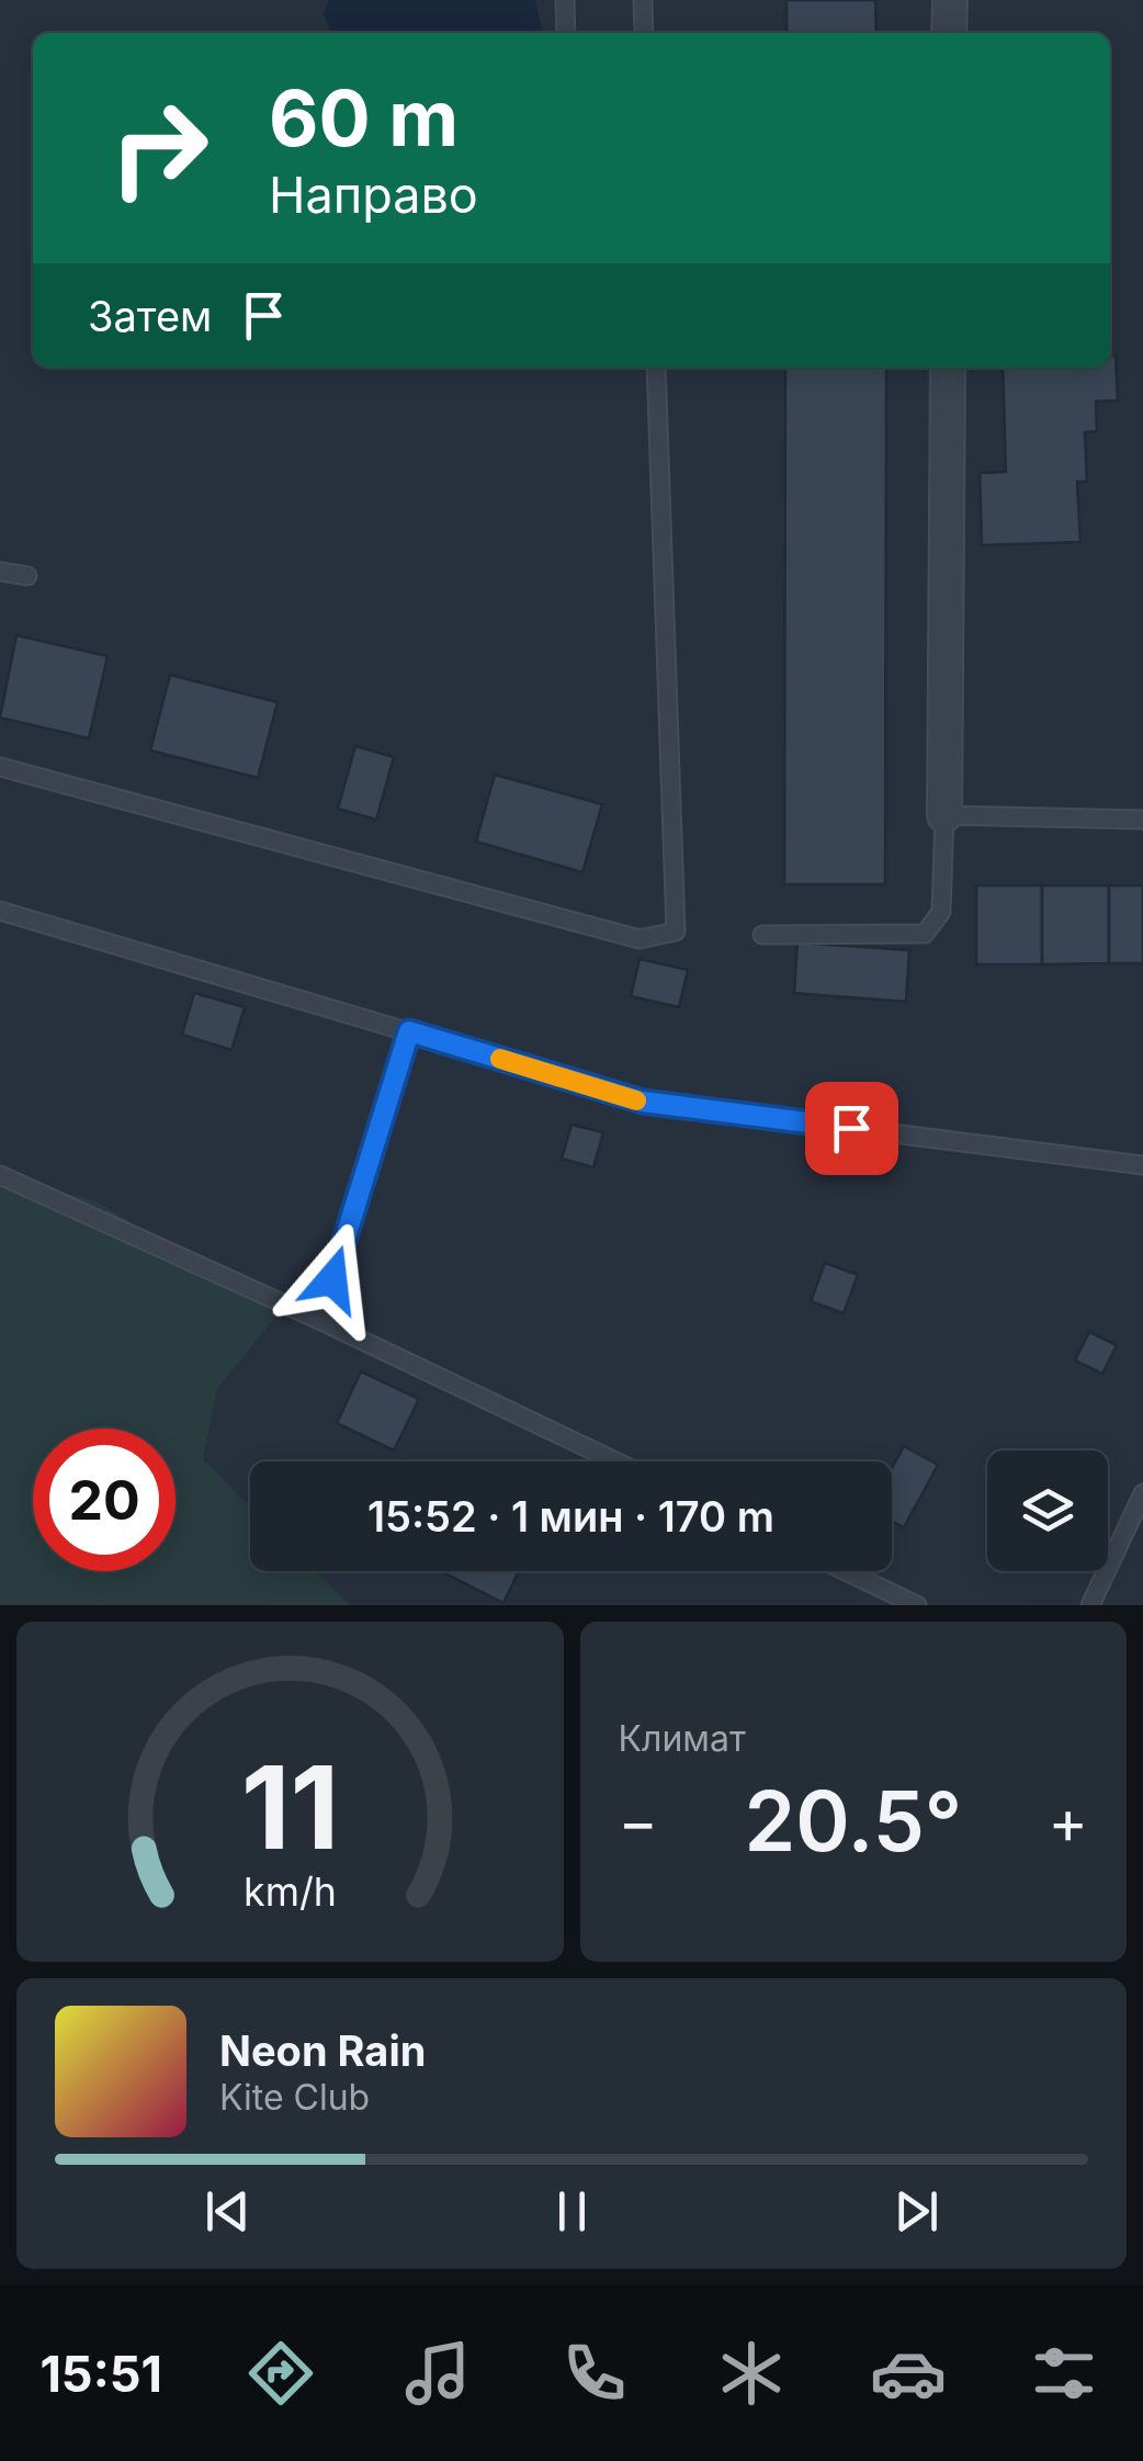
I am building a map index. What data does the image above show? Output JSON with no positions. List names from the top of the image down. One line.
{"page":{"turn":["60 m","Направо"],"then":"Затем","limit":"20","trip":"15:52 · 1 мин · 170 m","tile":"Климат","heat":["−","20.5°","+"],"song":["Neon Rain","Kite Club"],"tabs":"15:51","gauge":["11","km/h"]}}
